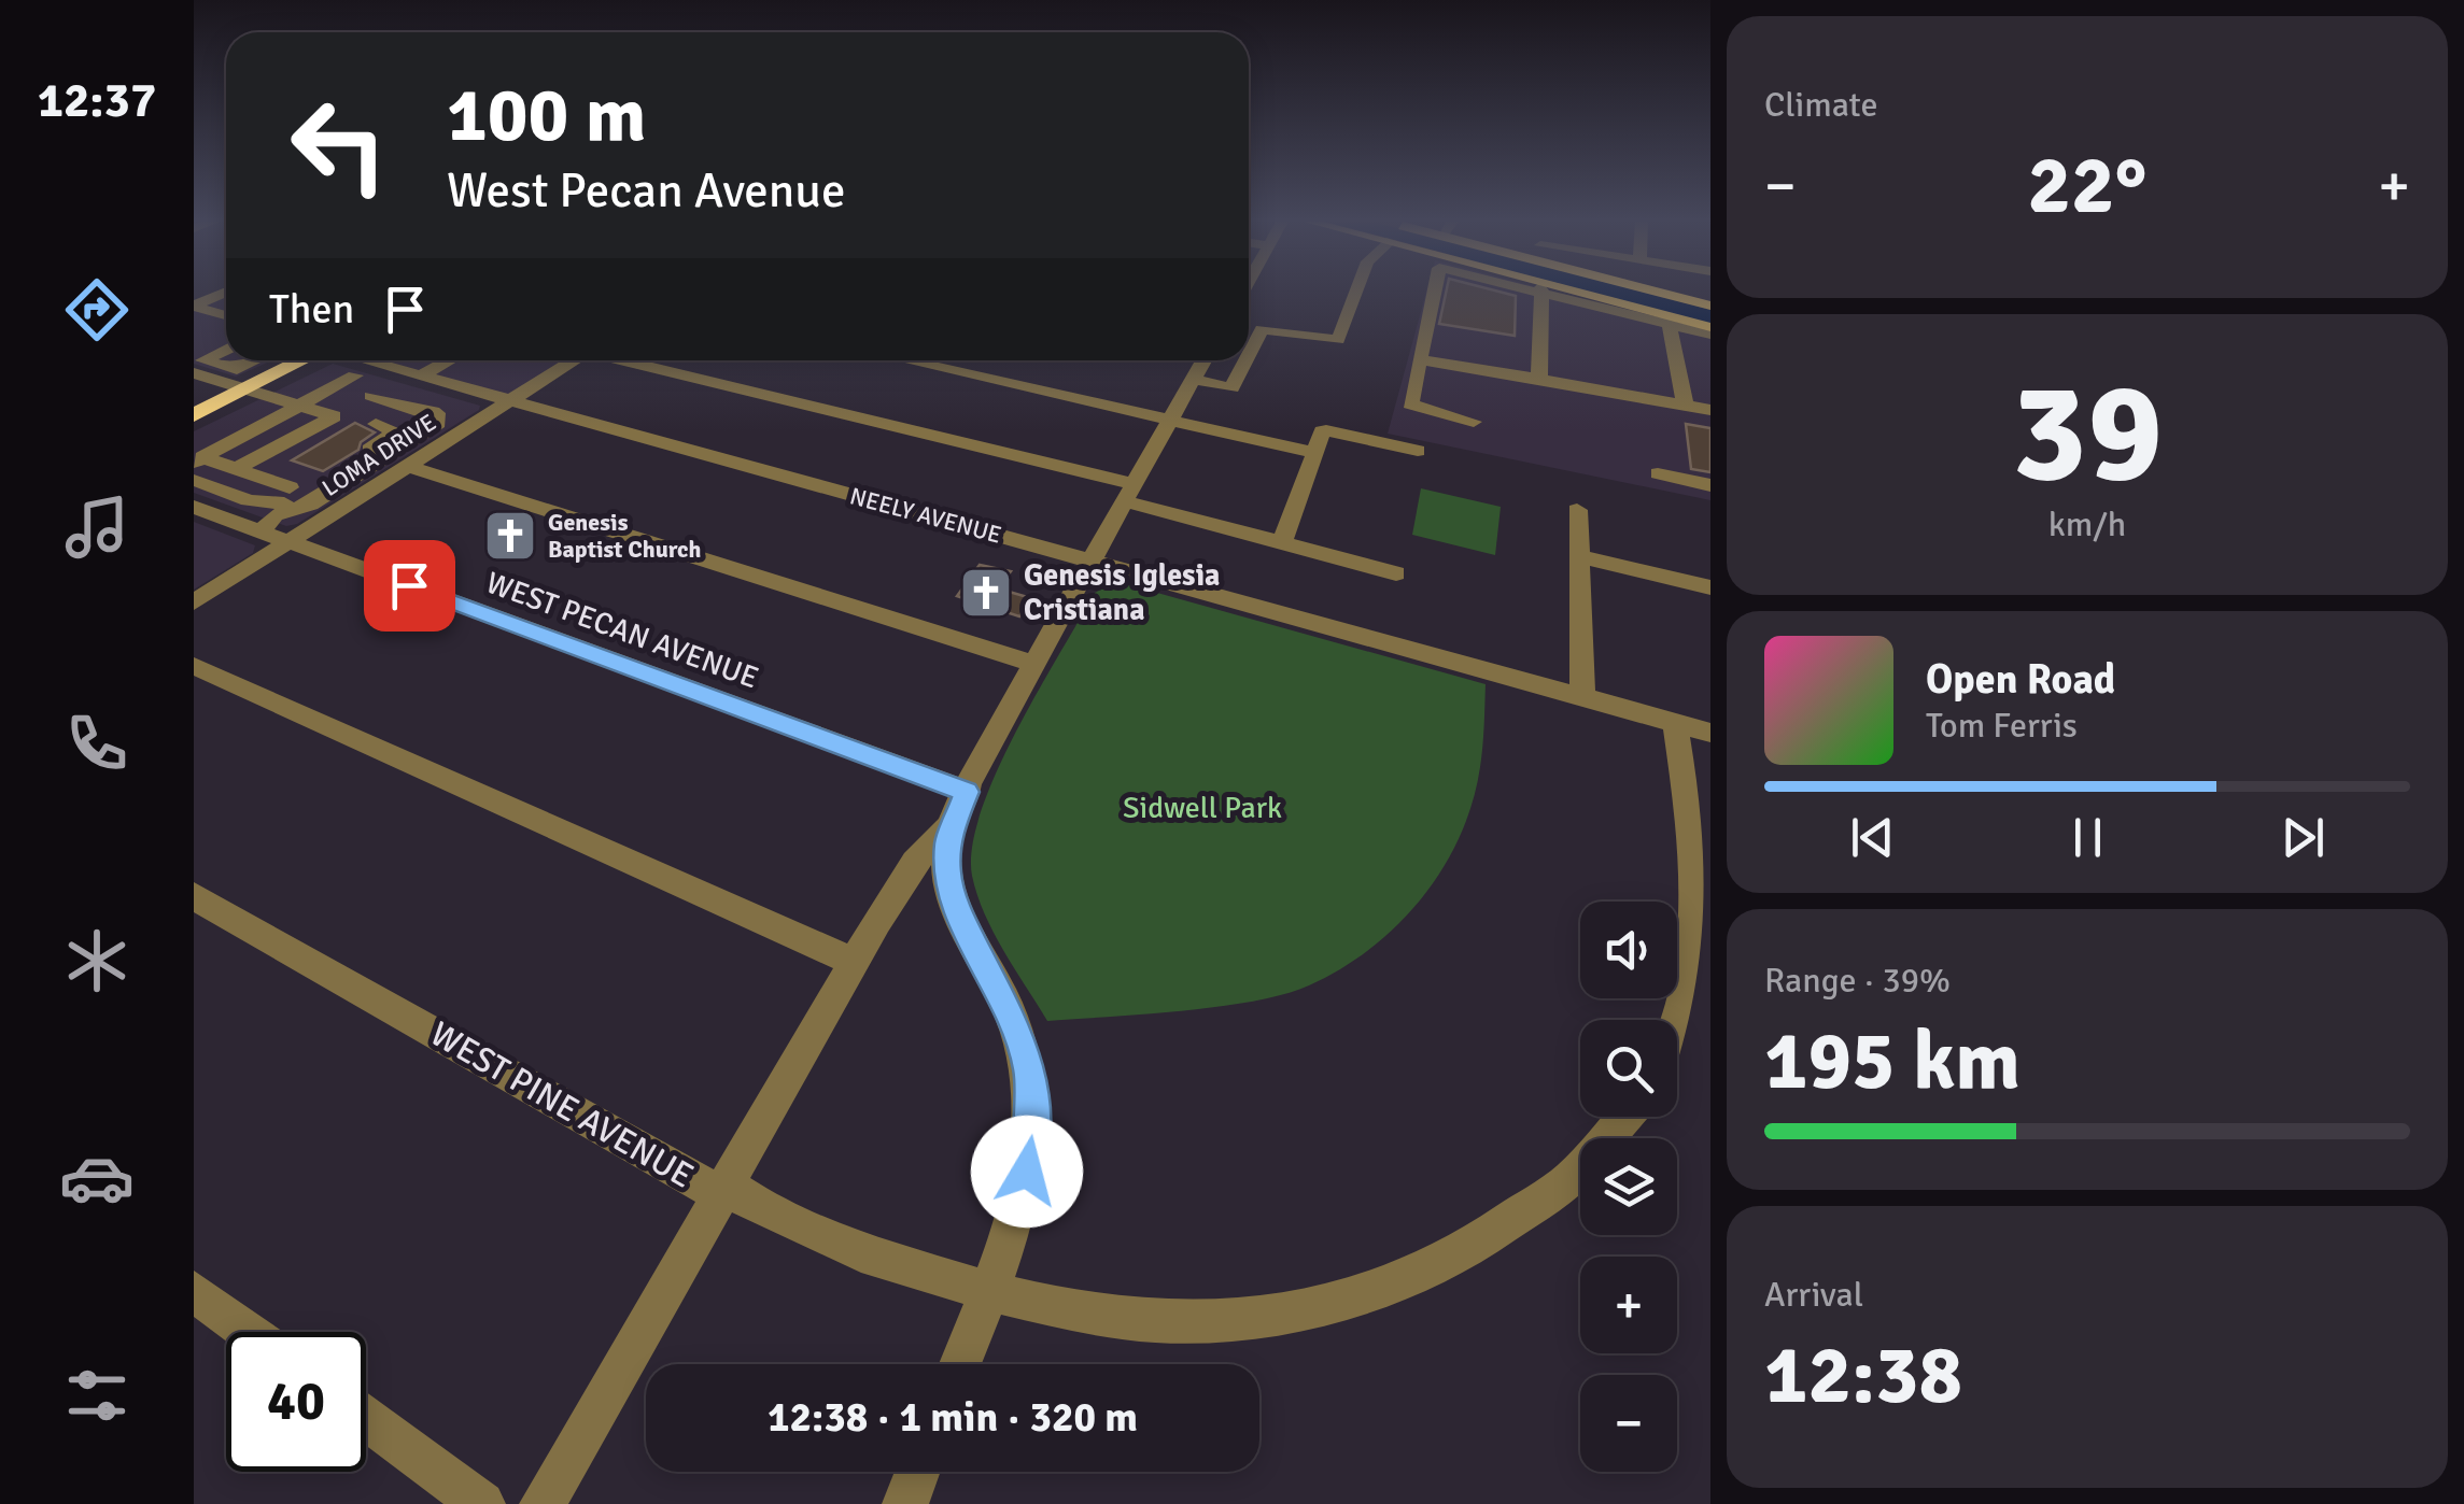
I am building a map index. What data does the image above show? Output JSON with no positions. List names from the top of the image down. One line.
{"streets":{"street":["LOMA DRIVE","NEELY AVENUE","WEST PECAN AVENUE","WEST PINE AVENUE"]},"crossings":[["LOMA DRIVE","NEELY AVENUE"],["LOMA DRIVE","WEST PECAN AVENUE"]],"parks":["Sidwell Park"],"places":{"church":["Genesis Baptist Church","Genesis Iglesia Cristiana"]},"page":{"tabs":"12:37","tile":["Climate",["39","km/h"],["Range · 39%","195 km"],["Arrival","12:38"]],"turn":["100 m","West Pecan Avenue"],"heat":["−","22°","+"],"then":"Then","song":["Open Road","Tom Ferris"],"map_buttons":["+","−"],"limit":"40","trip":"12:38 · 1 min · 320 m"}}
